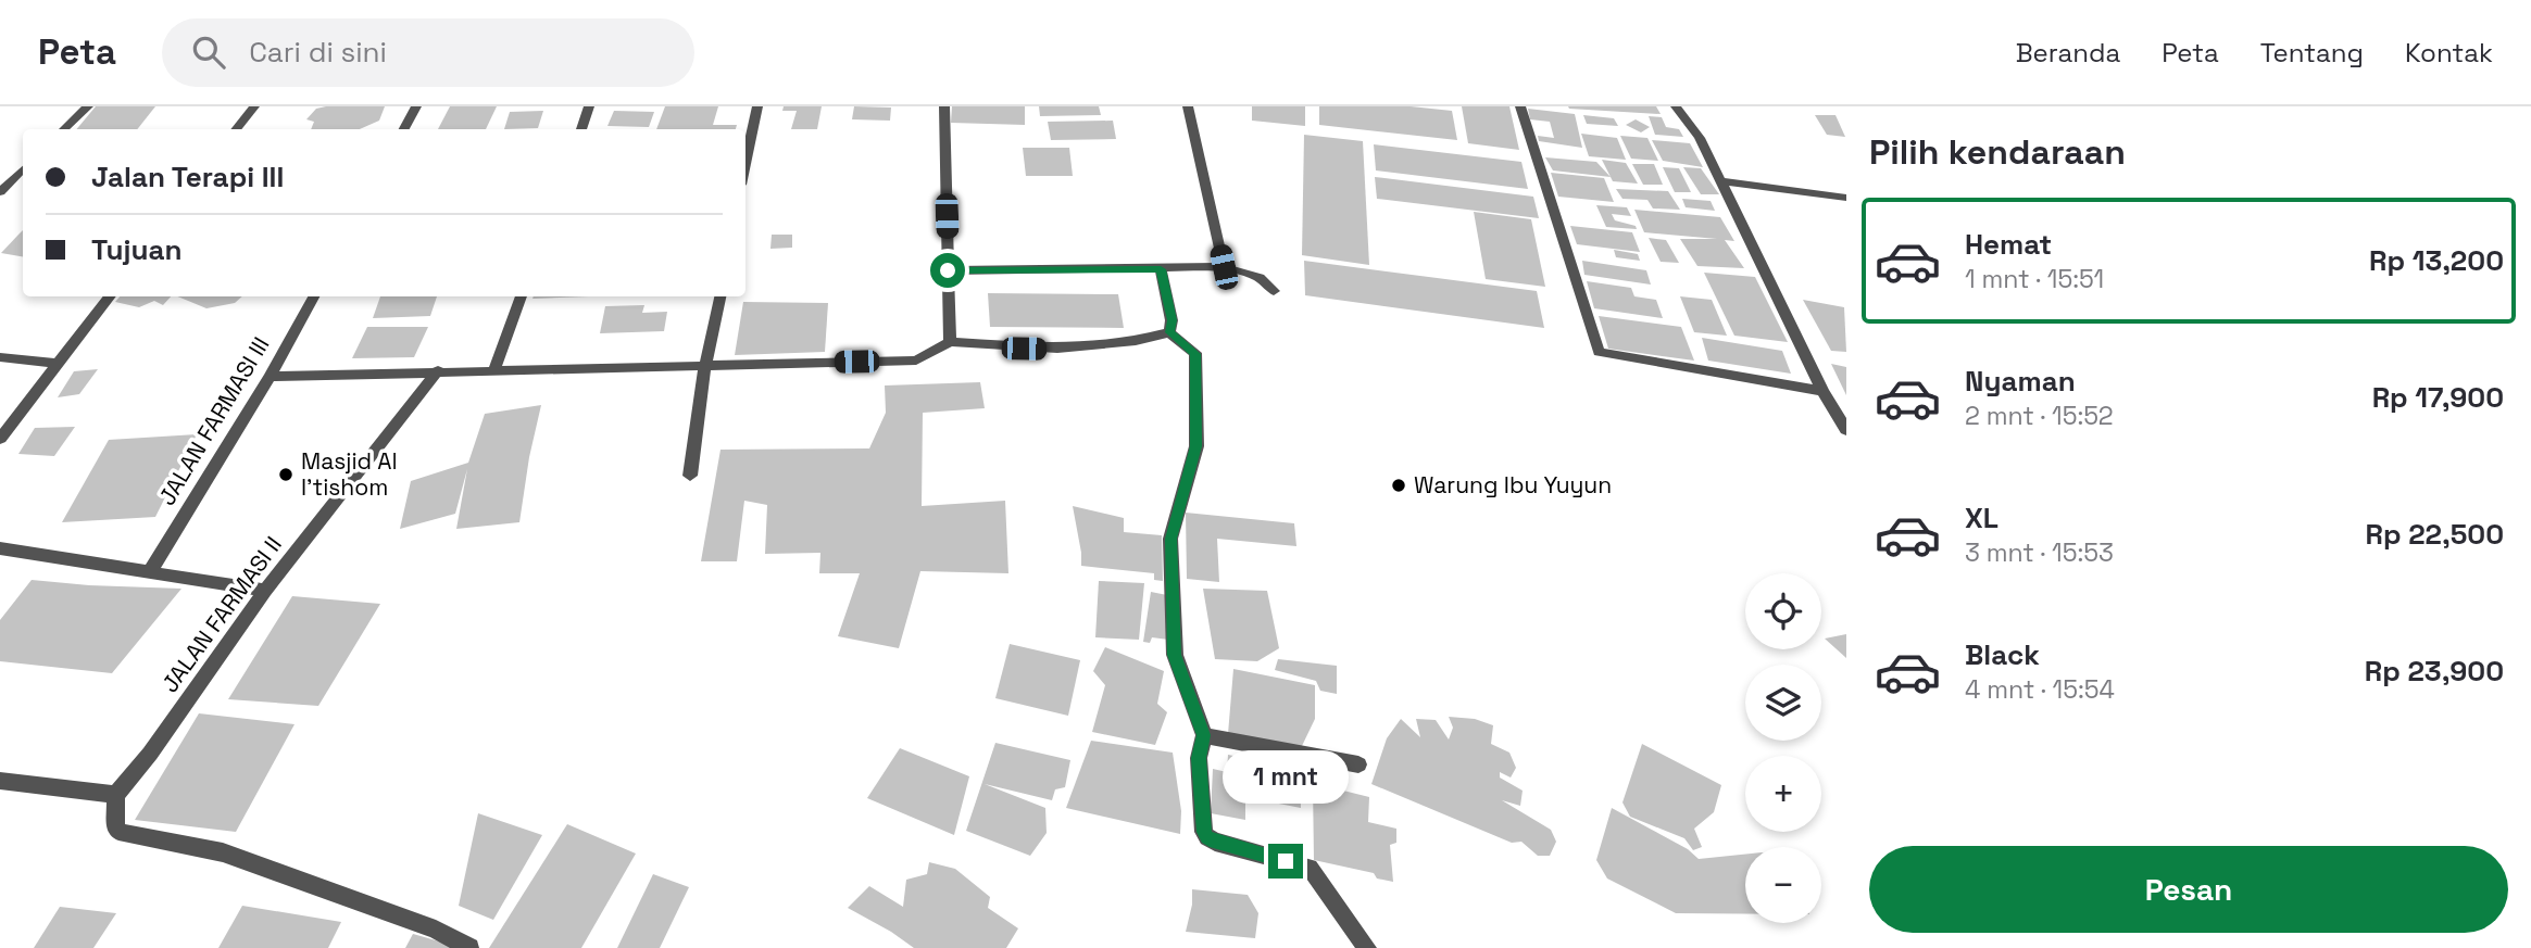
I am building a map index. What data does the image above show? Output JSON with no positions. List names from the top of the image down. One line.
{"streets":{"street":["JALAN FARMASI III","JALAN FARMASI II"]},"places":["Masjid Al I'tishom","Warung Ibu Yuyun"],"page":{"header":"Peta","search":"Cari di sini","nav":["Beranda","Peta","Tentang","Kontak"],"heading":"Pilih kendaraan","banner":["Jalan Terapi III","Tujuan"],"list":[{"name":"Hemat","note":"1 mnt · 15:51","value":"Rp 13,200"},{"name":"Nyaman","note":"2 mnt · 15:52","value":"Rp 17,900"},{"name":"XL","note":"3 mnt · 15:53","value":"Rp 22,500"},{"name":"Black","note":"4 mnt · 15:54","value":"Rp 23,900"}],"map_buttons":["+","−"],"bubble":"1 mnt","buttons":"Pesan"}}
